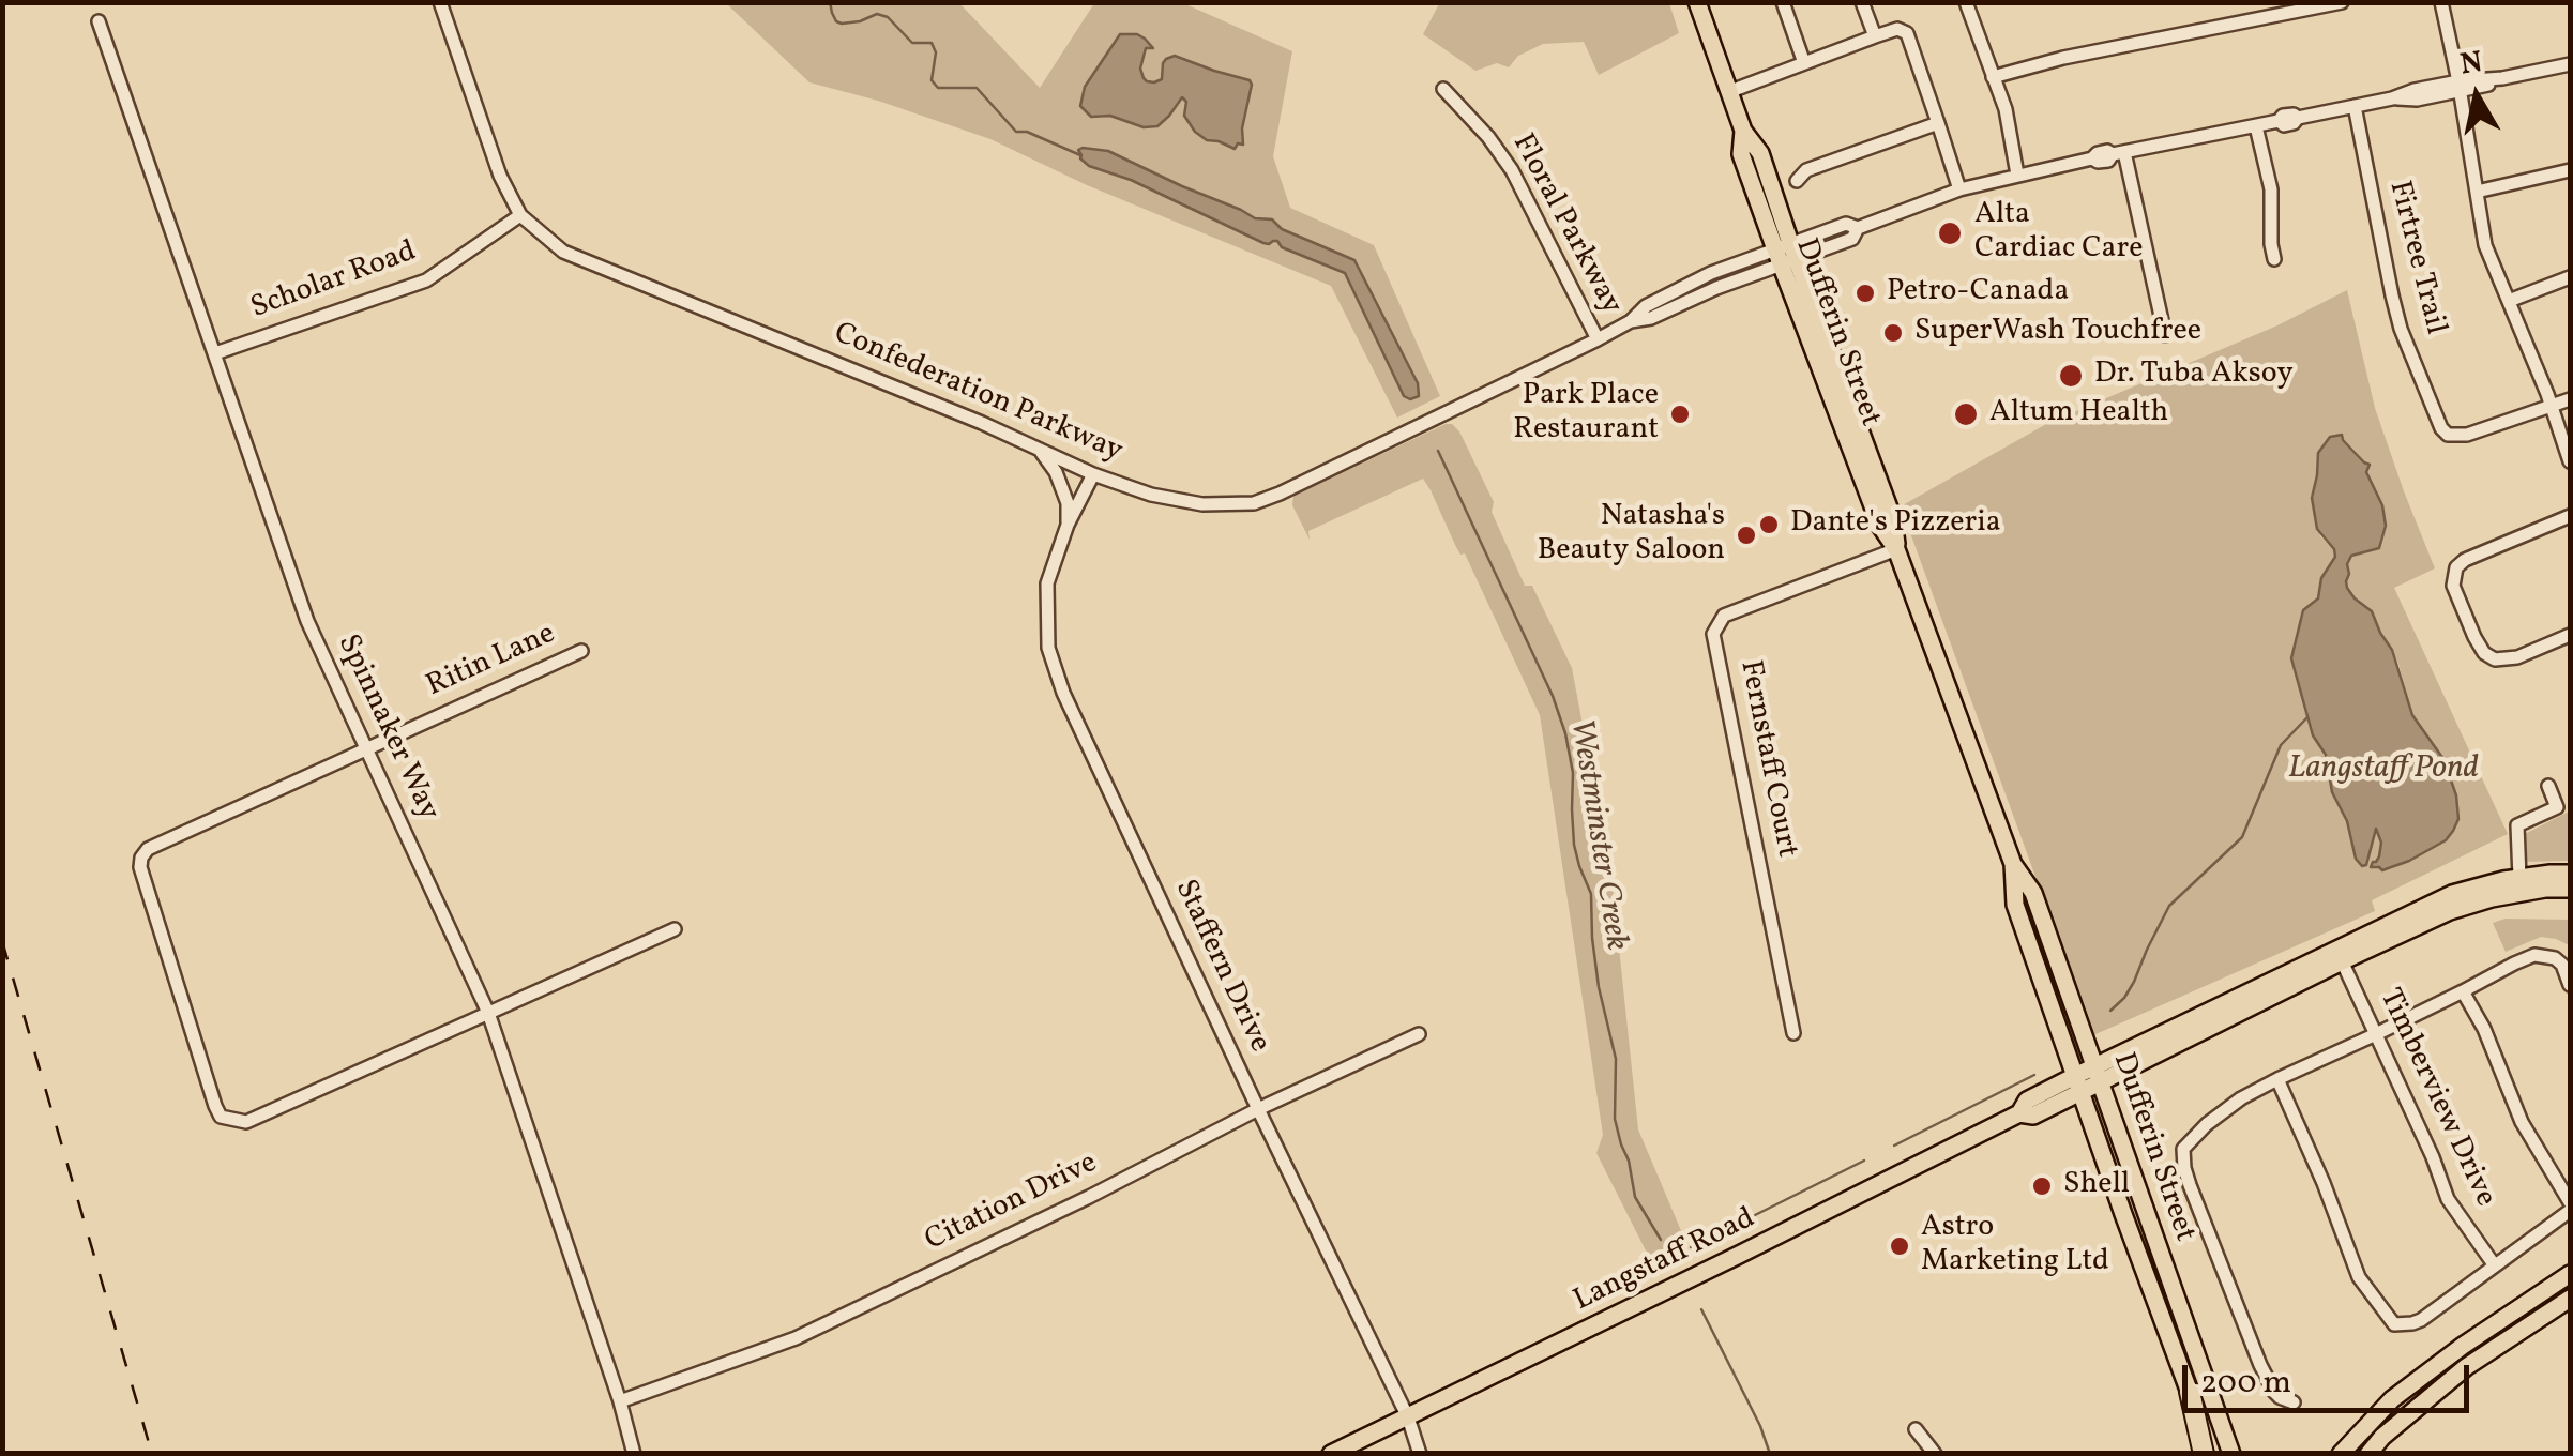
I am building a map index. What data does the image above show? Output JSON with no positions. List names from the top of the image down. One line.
{"streets":{"main road":["Dufferin Street","Langstaff Road"],"street":["Floral Parkway","Firtree Trail","Scholar Road","Confederation Parkway","Ritin Lane","Spinnaker Way","Fernstaff Court","Staffern Drive","Timberview Drive","Citation Drive"]},"crossings":[["Floral Parkway","Confederation Parkway"],["Firtree Trail","Confederation Parkway"],["Scholar Road","Confederation Parkway"],["Scholar Road","Spinnaker Way"],["Dufferin Street","Confederation Parkway"],["Dufferin Street","Fernstaff Court"],["Dufferin Street","Langstaff Road"],["Confederation Parkway","Staffern Drive"],["Ritin Lane","Spinnaker Way"],["Spinnaker Way","Citation Drive"],["Staffern Drive","Citation Drive"],["Staffern Drive","Langstaff Road"],["Timberview Drive","Langstaff Road"]],"water":["Langstaff Pond","Westminster Creek"],"places":["Alta Cardiac Care","Petro-Canada","SuperWash Touchfree","Dr. Tuba Aksoy","Park Place Restaurant","Altum Health","Dante's Pizzeria","Natasha's Beauty Saloon","Shell","Astro Marketing Ltd"],"scale_bar":"200 m","north":"top"}
